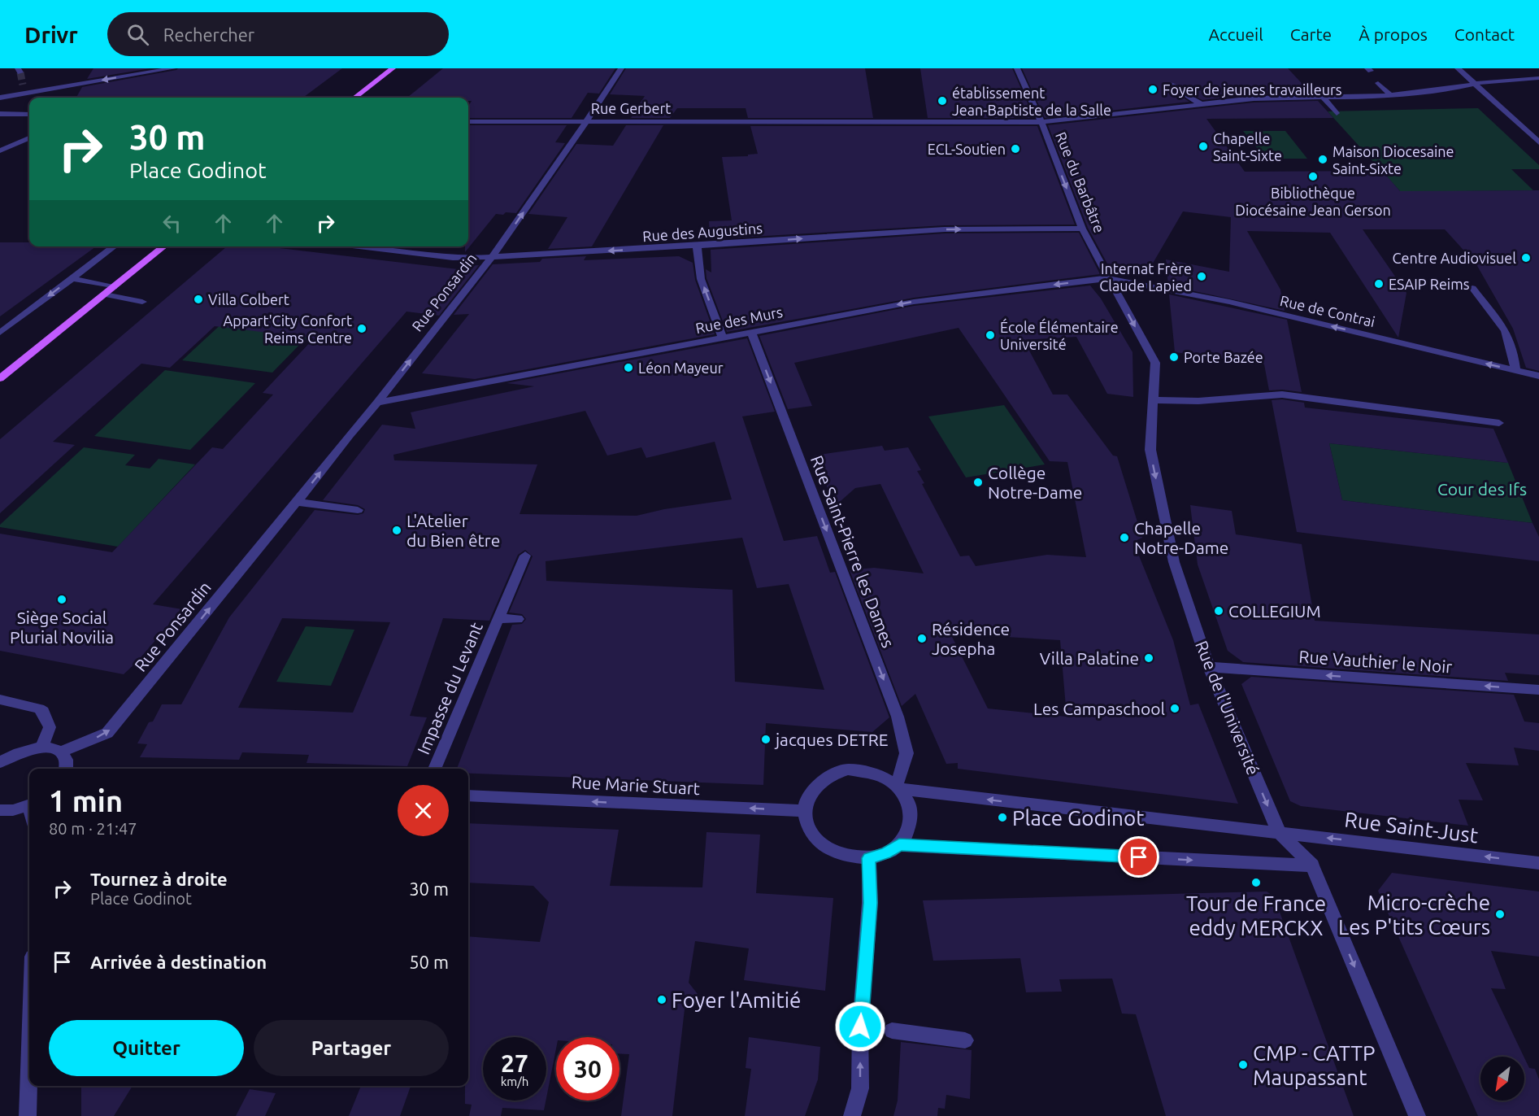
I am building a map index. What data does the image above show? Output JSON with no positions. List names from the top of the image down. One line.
{"streets":{"street":["Rue Gerbert","Rue du Barbâtre","Rue des Augustins","Rue Ponsardin","Rue de Contrai","Rue des Murs","Rue Saint-Pierre les Dames","Rue Vauthier le Noir","Impasse du Levant","Rue de l'Université","Rue Marie Stuart","Rue Saint-Just"]},"crossings":[["Rue Gerbert","Rue du Barbâtre"],["Rue Gerbert","Rue Ponsardin"],["Rue du Barbâtre","Rue des Augustins"],["Rue du Barbâtre","Rue de Contrai"],["Rue du Barbâtre","Rue des Murs"],["Rue du Barbâtre","Rue de l'Université"],["Rue des Augustins","Rue Ponsardin"],["Rue Ponsardin","Rue des Murs"],["Rue de Contrai","Rue des Murs"],["Rue de Contrai","Rue de l'Université"],["Rue des Murs","Rue Saint-Pierre les Dames"],["Rue des Murs","Rue de l'Université"],["Rue Saint-Pierre les Dames","Rue Marie Stuart"],["Rue Vauthier le Noir","Rue de l'Université"],["Rue de l'Université","Rue Saint-Just"]],"one_way":["Rue du Barbâtre","Rue Ponsardin","Rue des Murs","Rue Saint-Pierre les Dames","Rue Vauthier le Noir","Rue de l'Université","Rue Marie Stuart","Rue Saint-Just"],"parks":["Cour des Ifs"],"places":["Foyer de jeunes travailleurs","établissement Jean-Baptiste de la Salle","Chapelle Saint-Sixte","ECL-Soutien","Maison Diocesaine Saint-Sixte","Bibliothèque Diocésaine Jean Gerson","Centre Audiovisuel","Internat Frère Claude Lapied","ESAIP Reims","Villa Colbert","Appart'City Confort Reims Centre","École Élémentaire Université","Porte Bazée","Léon Mayeur","Collège Notre-Dame","L'Atelier du Bien être","Chapelle Notre-Dame","Siège Social Plurial Novilia","COLLEGIUM","Résidence Josepha","Villa Palatine","Les Campaschool","jacques DETRE","Place Godinot","Tour de France eddy MERCKX","Micro-crèche Les P'tits Cœurs","Foyer l'Amitié","CMP - CATTP Maupassant"],"north":"bottom left","page":{"header":"Drivr","search":"Rechercher","nav":["Accueil","Carte","À propos","Contact"],"turn":["30 m","Place Godinot"],"heading":["1 min","80 m · 21:47"],"list":[{"name":"Tournez à droite","note":"Place Godinot","value":"30 m"},{"name":"Arrivée à destination","value":"50 m"}],"buttons":["Quitter","Partager"],"speed":"27 km/h","limit":"30"}}
